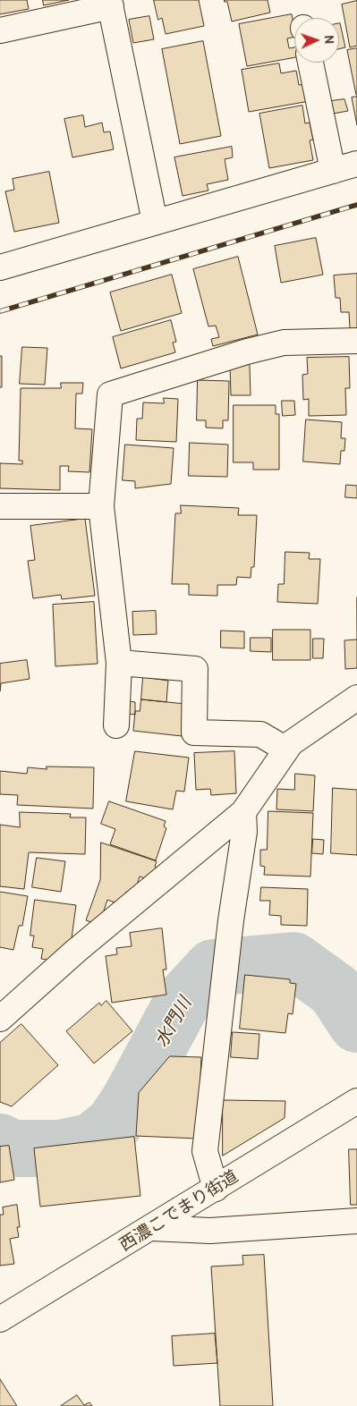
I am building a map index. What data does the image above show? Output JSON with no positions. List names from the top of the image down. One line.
{"streets":{"street":["西濃こでまり街道"]},"water":["水門川"],"north":"right"}
